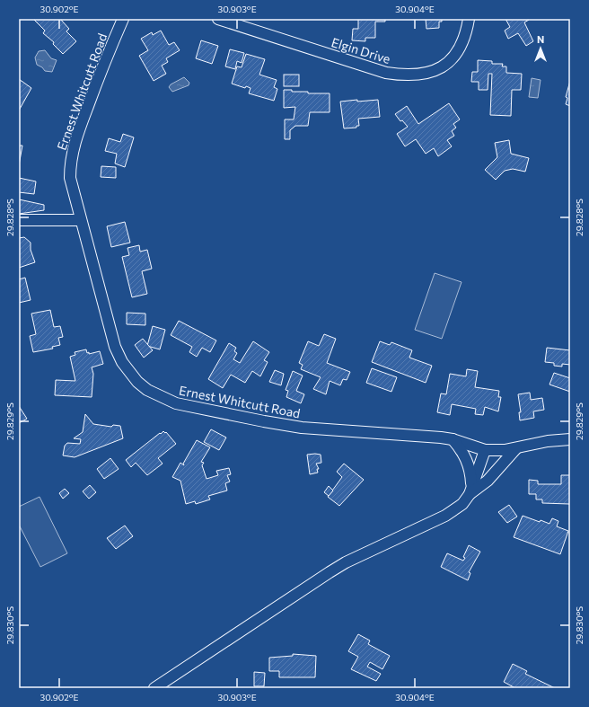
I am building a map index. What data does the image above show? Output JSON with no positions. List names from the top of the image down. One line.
{"streets":{"street":["Elgin Drive","Ernest Whitcutt Road"]},"north":"top","coordinates":["30.902°E","30.903°E","30.904°E","29.828°S","29.829°S","29.830°S"]}
